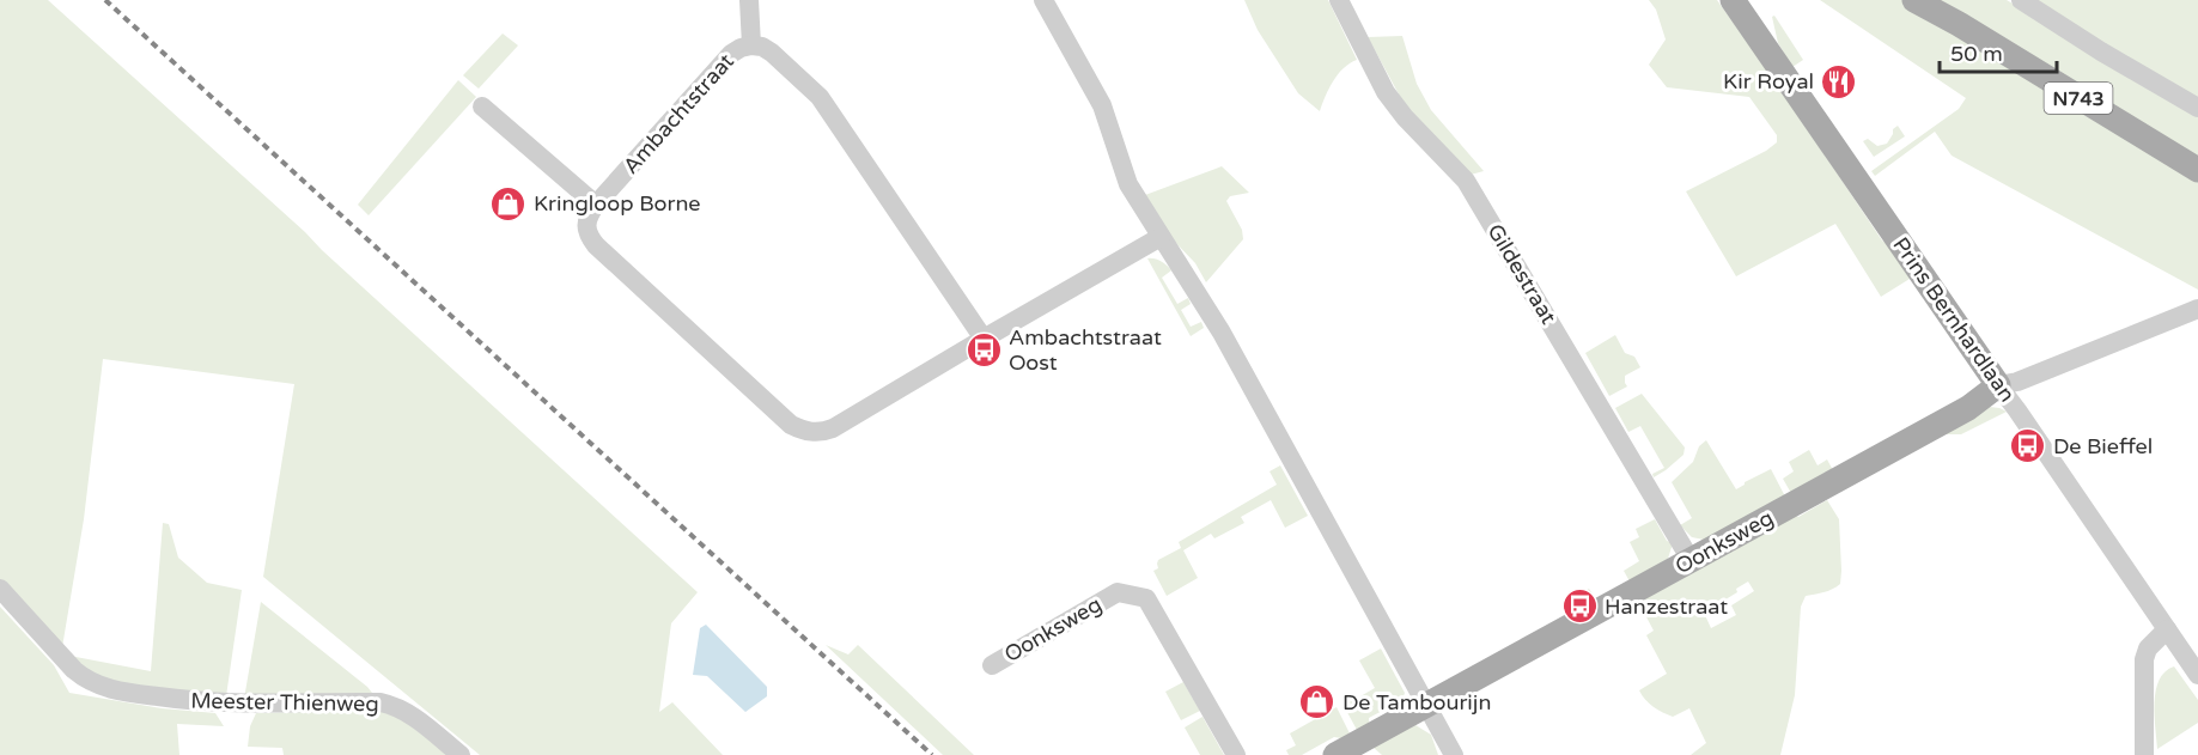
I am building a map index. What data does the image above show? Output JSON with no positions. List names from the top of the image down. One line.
{"streets":{"main road":["N743","Prins Bernhardlaan","Oonksweg"],"street":["Ambachtstraat","Gildestraat","Meester Thienweg"]},"crossings":[["Gildestraat","Oonksweg"],["Prins Bernhardlaan","Oonksweg"]],"places":{"restaurant":["Kir Royal"],"shop":["Kringloop Borne","De Tambourijn"],"bus stop":["Ambachtstraat Oost","De Bieffel","Hanzestraat"]},"scale_bar":"50 m"}
